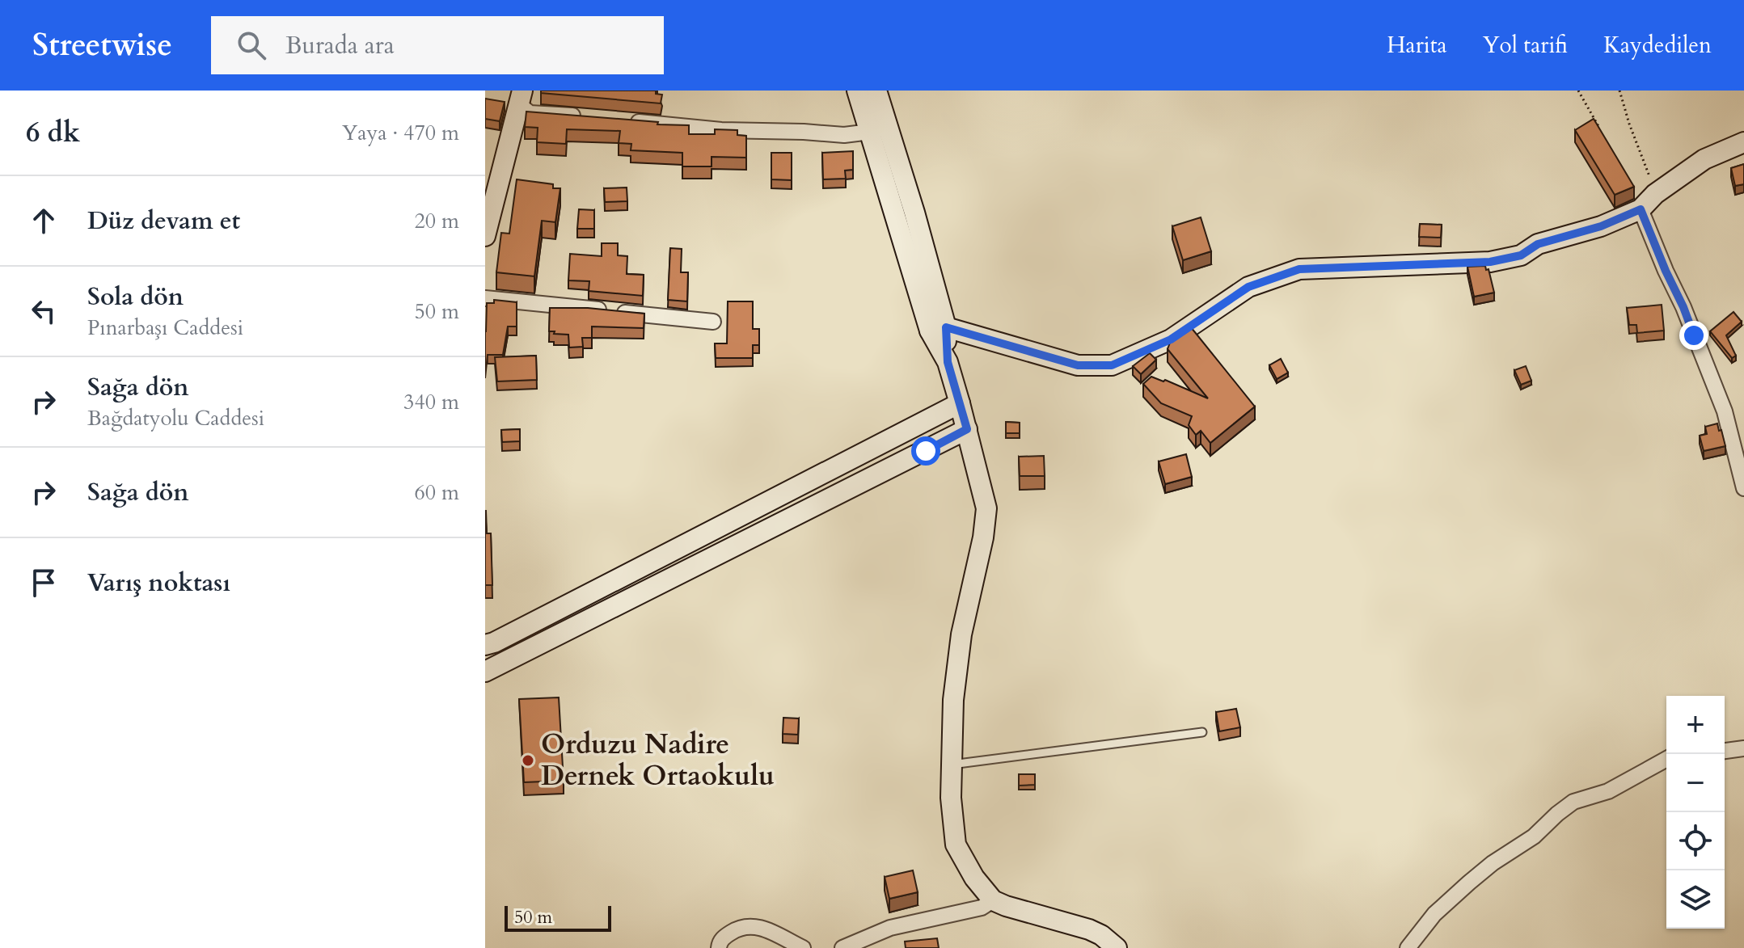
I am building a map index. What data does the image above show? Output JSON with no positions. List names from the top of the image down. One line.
{"places":["Orduzu Nadire Dernek Ortaokulu"],"scale_bar":"50 m","page":{"header":"Streetwise","search":"Burada ara","nav":["Harita","Yol tarifi","Kaydedilen"],"heading":["6 dk","Yaya · 470 m"],"list":[["Düz devam et","20 m"],["Sola dön","Pınarbaşı Caddesi","50 m"],["Sağa dön","Bağdatyolu Caddesi","340 m"],["Sağa dön","60 m"],"Varış noktası"],"map_buttons":["+","−"],"scale":"50 m"}}
